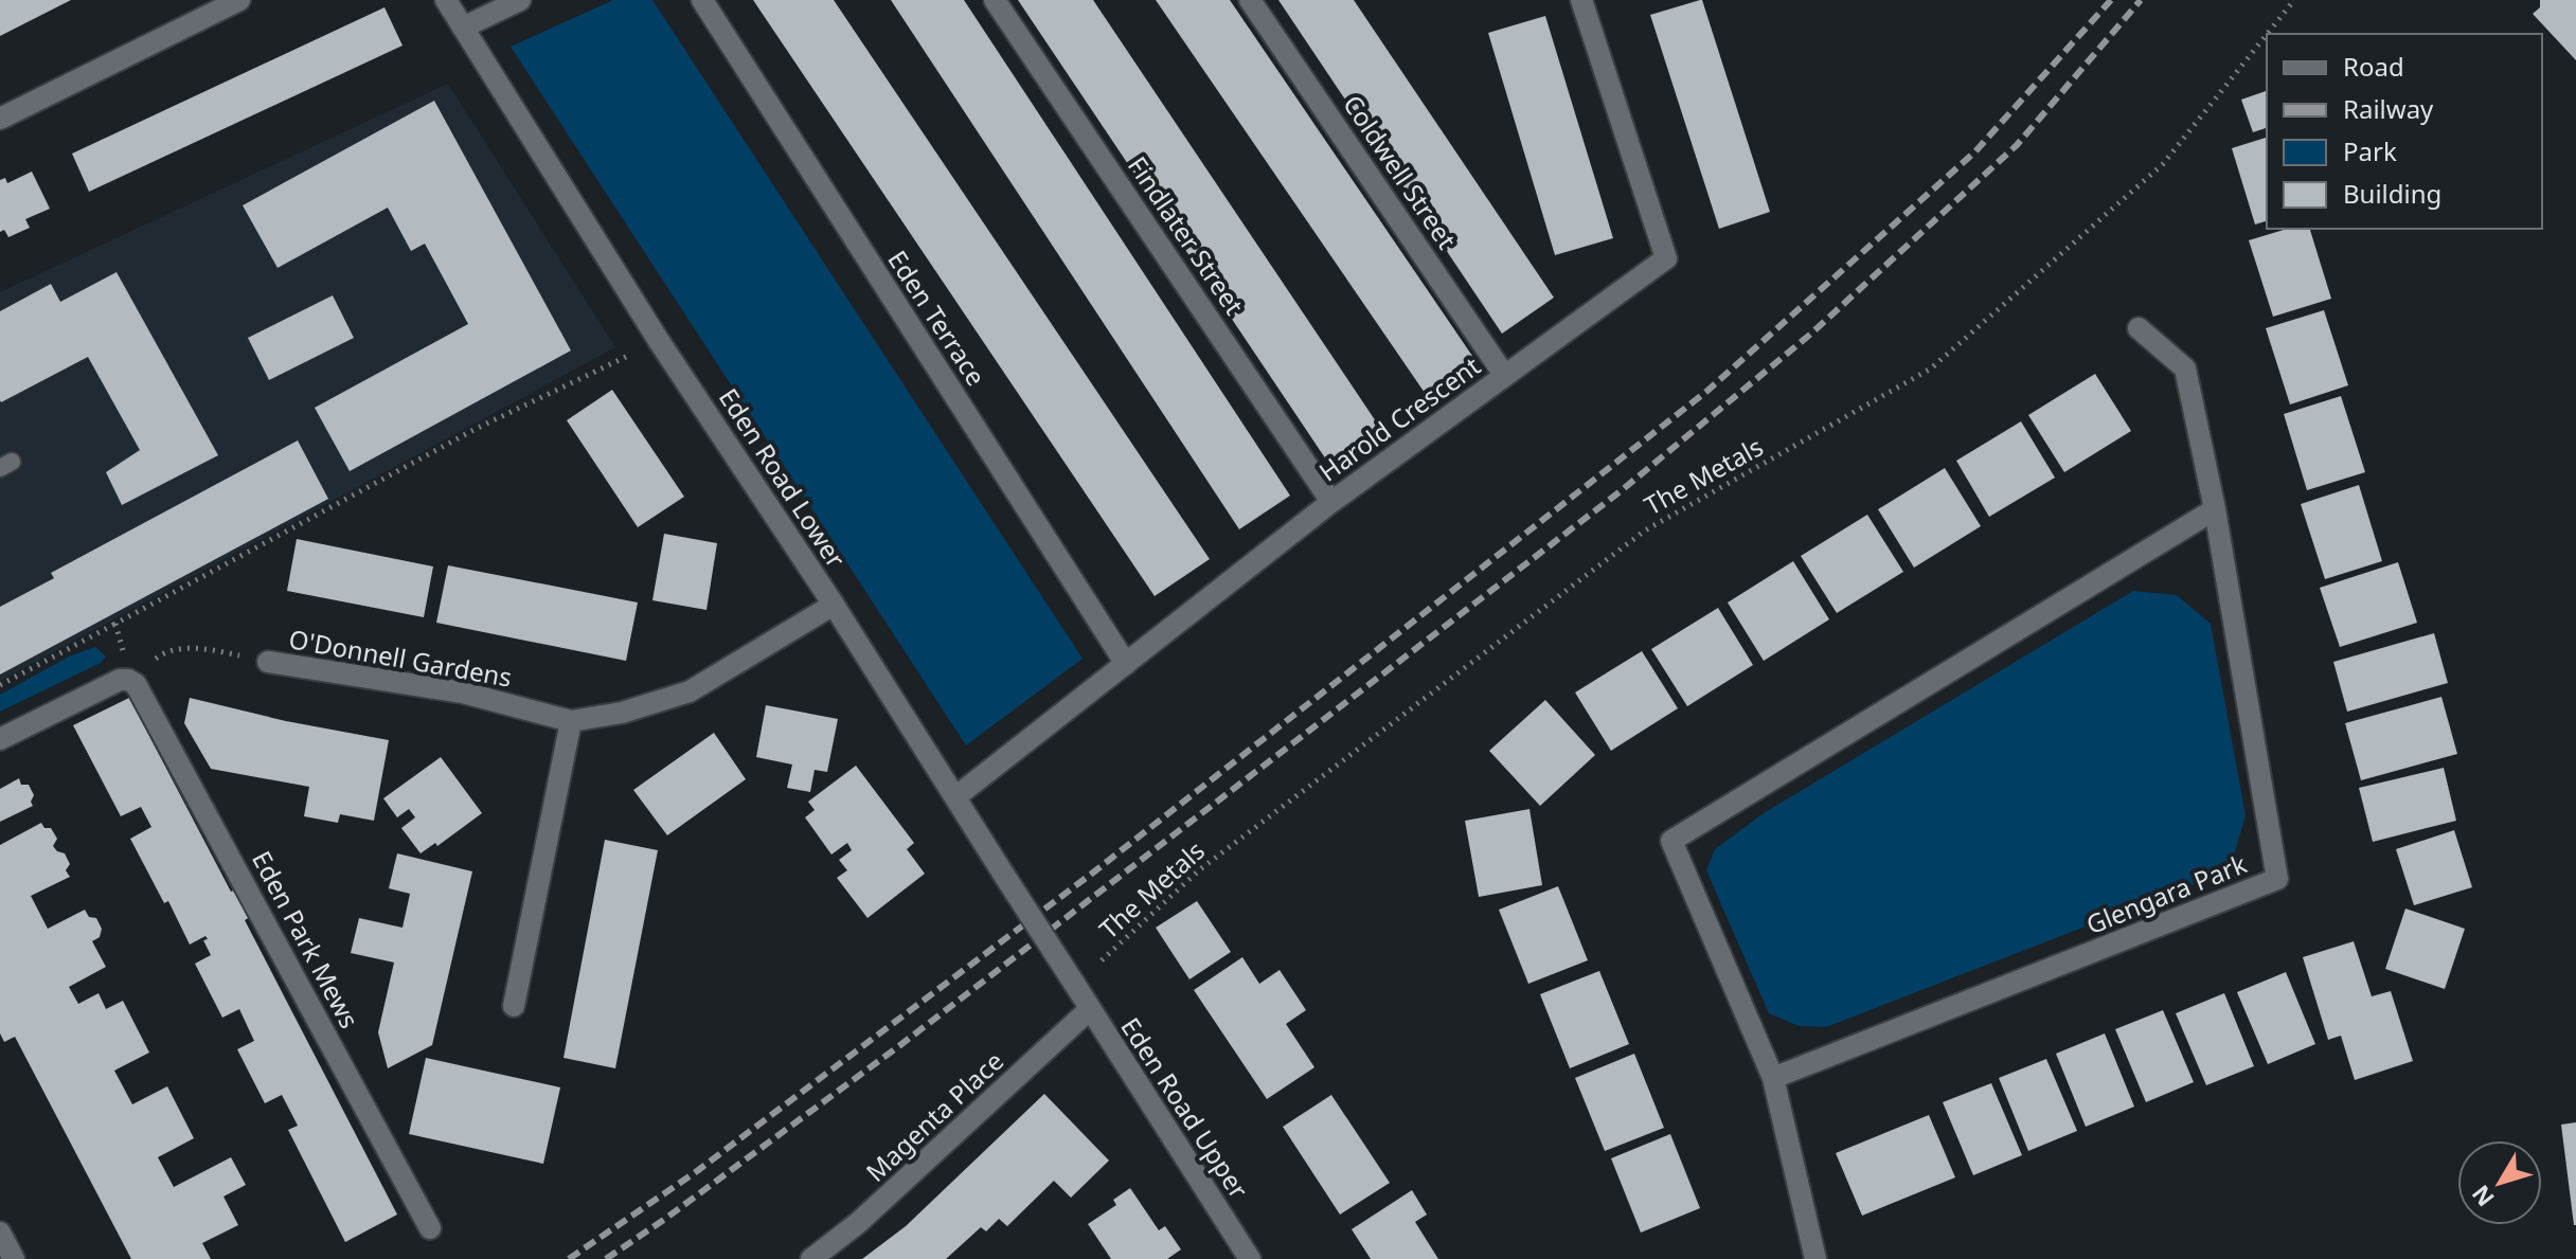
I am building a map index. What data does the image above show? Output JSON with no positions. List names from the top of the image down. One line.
{"streets":{"street":["Coldwell Street","Findlater Street","Eden Terrace","Harold Crescent","Eden Road Lower","O'Donnell Gardens","Glengara Park","Eden Park Mews","Eden Road Upper","Magenta Place"],"path":["The Metals"]},"crossings":[["Coldwell Street","Harold Crescent"],["Findlater Street","Harold Crescent"],["Eden Terrace","Harold Crescent"],["Harold Crescent","Eden Road Lower"],["Eden Road Lower","O'Donnell Gardens"],["Eden Road Lower","Eden Road Upper"],["Eden Road Upper","Magenta Place"]],"legend":["Road","Railway","Park","Building"],"north":"bottom left"}
